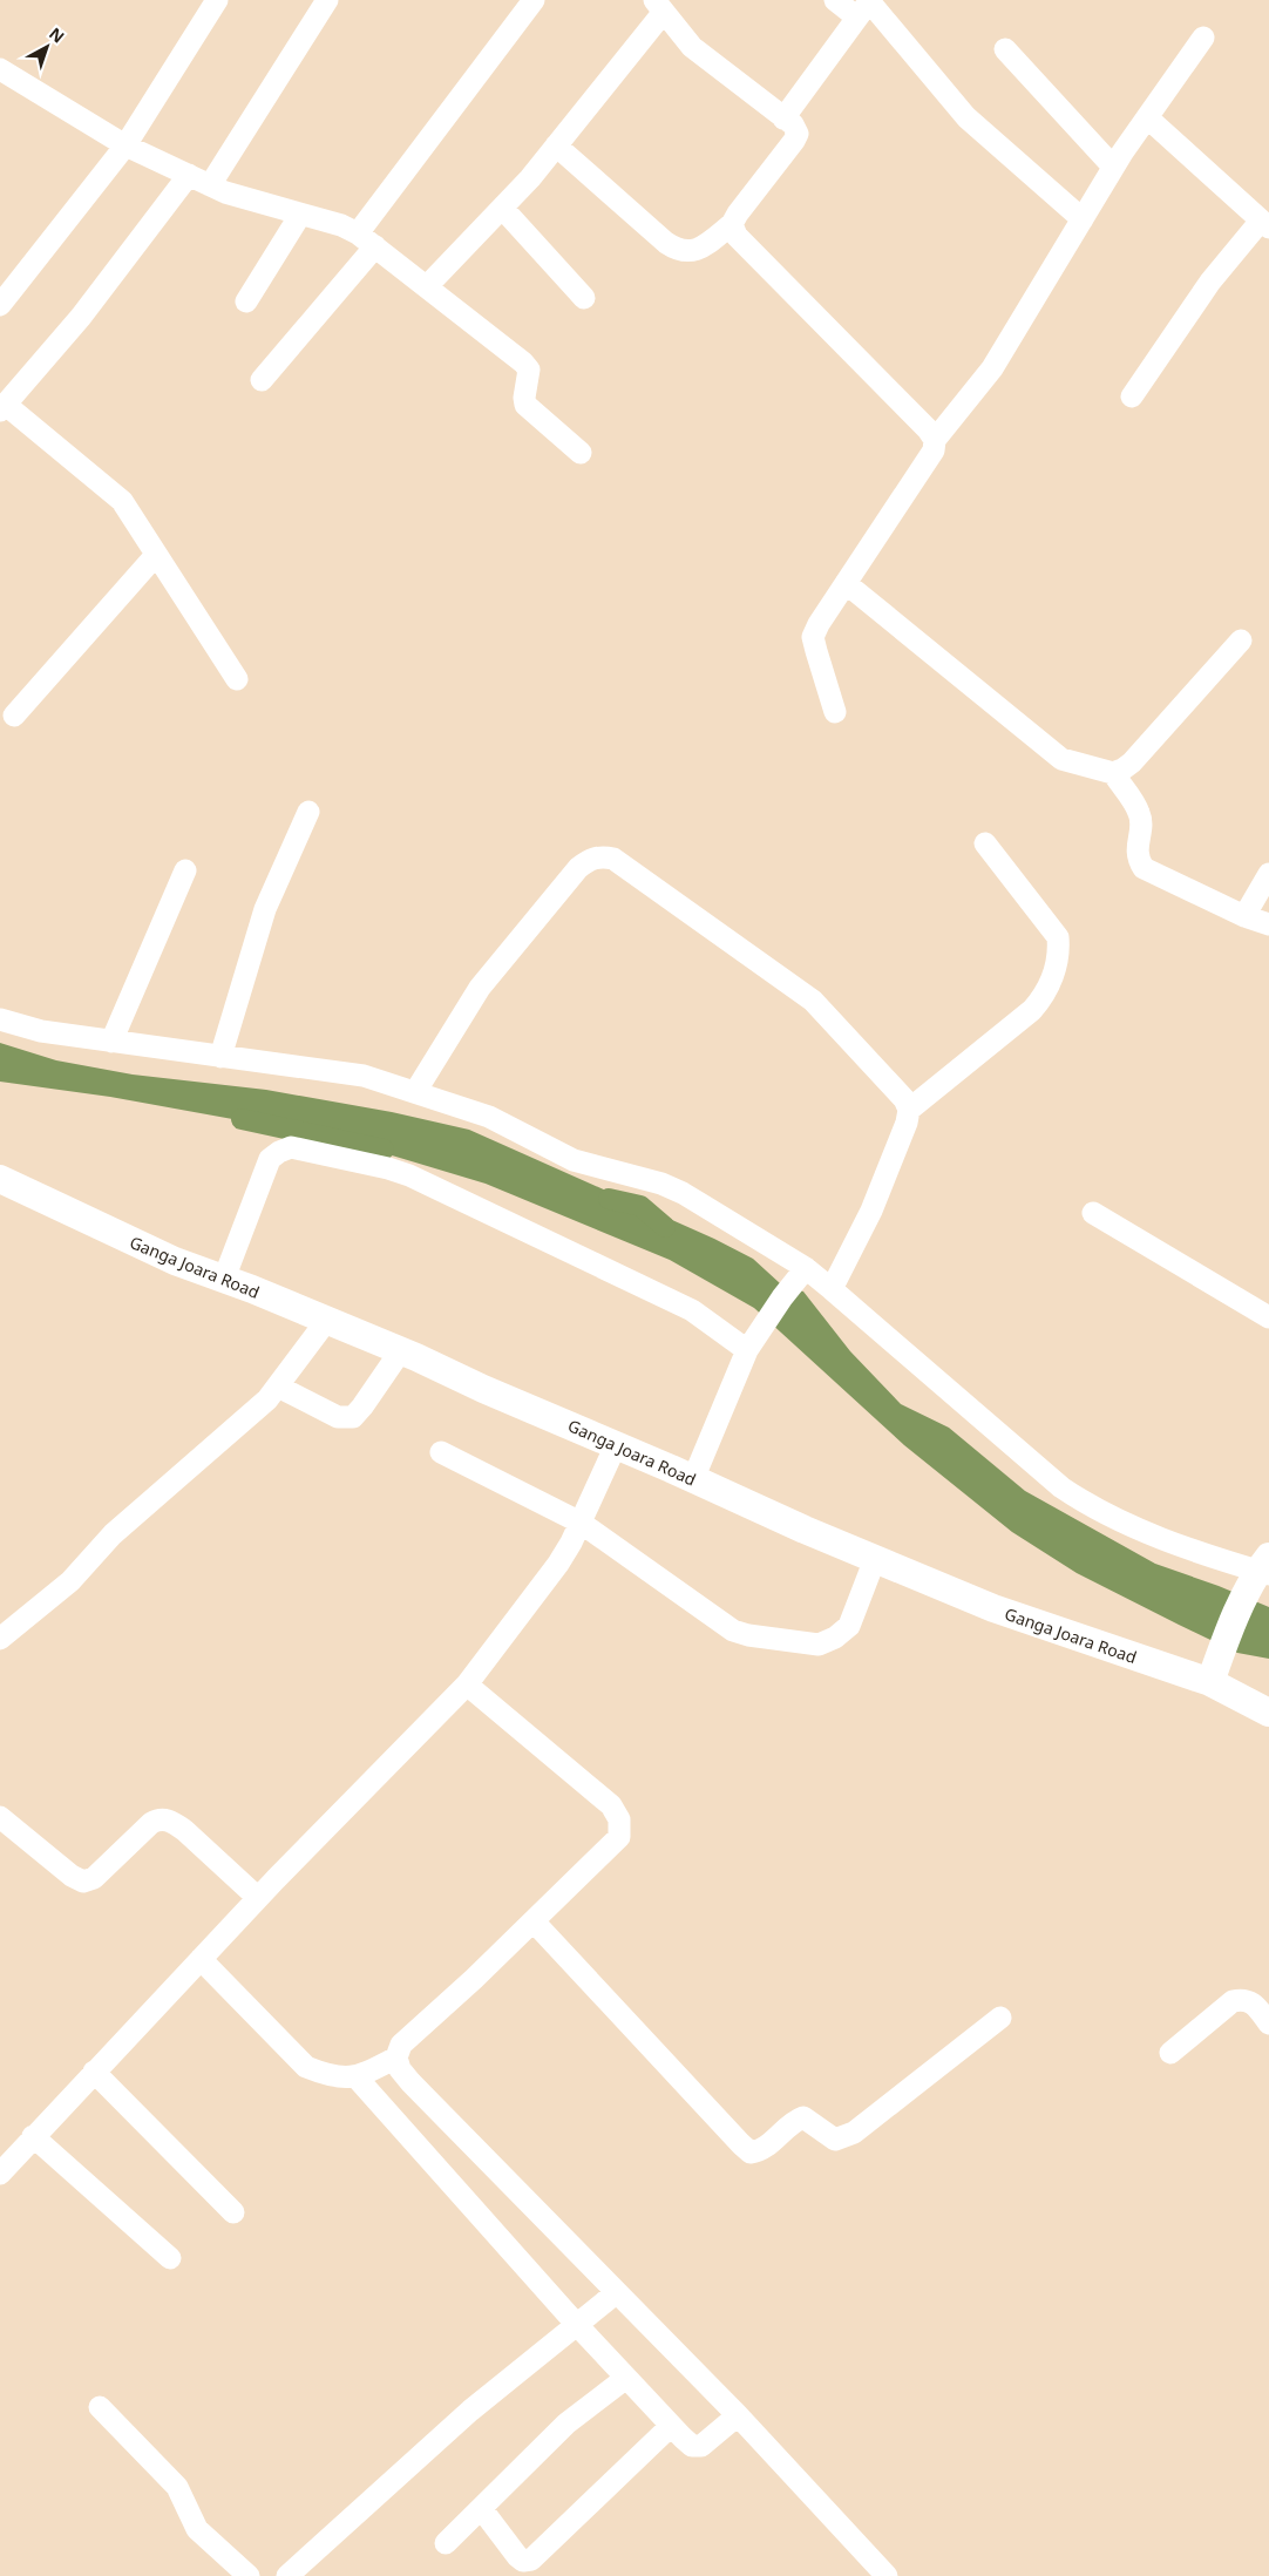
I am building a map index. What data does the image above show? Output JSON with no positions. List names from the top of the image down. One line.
{"streets":{"main road":["Ganga Joara Road"]},"north":"top right"}
